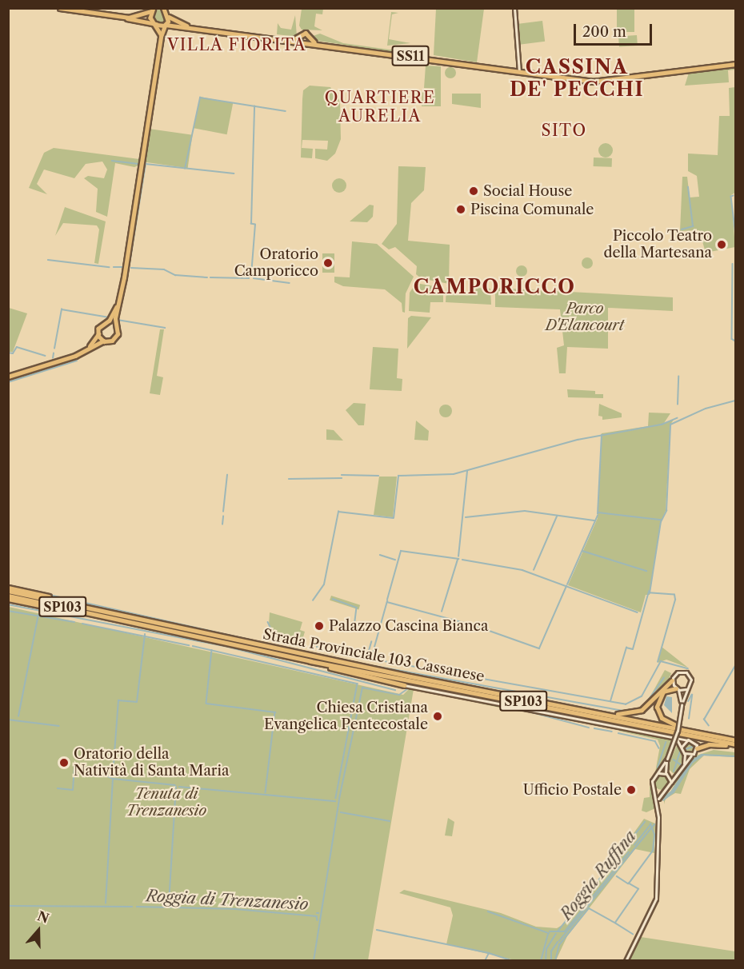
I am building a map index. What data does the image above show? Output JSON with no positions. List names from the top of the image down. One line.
{"streets":{"highway":["SP103","Strada Provinciale 103 Cassanese"],"main road":["SS11"]},"crossings":[["SP103","Strada Provinciale 103 Cassanese"]],"districts":["VILLA FIORITA","CASSINA DE' PECCHI","QUARTIERE AURELIA","SITO","CAMPORICCO"],"water":["Roggia Ruffina","Roggia di Trenzanesio"],"parks":["Parco D'Elancourt","Tenuta di Trenzanesio"],"places":["Social House","Piscina Comunale","Piccolo Teatro della Martesana","Oratorio Camporicco","Palazzo Cascina Bianca","Chiesa Cristiana Evangelica Pentecostale","Oratorio della Natività di Santa Maria","Ufficio Postale"],"scale_bar":"200 m","north":"top"}
